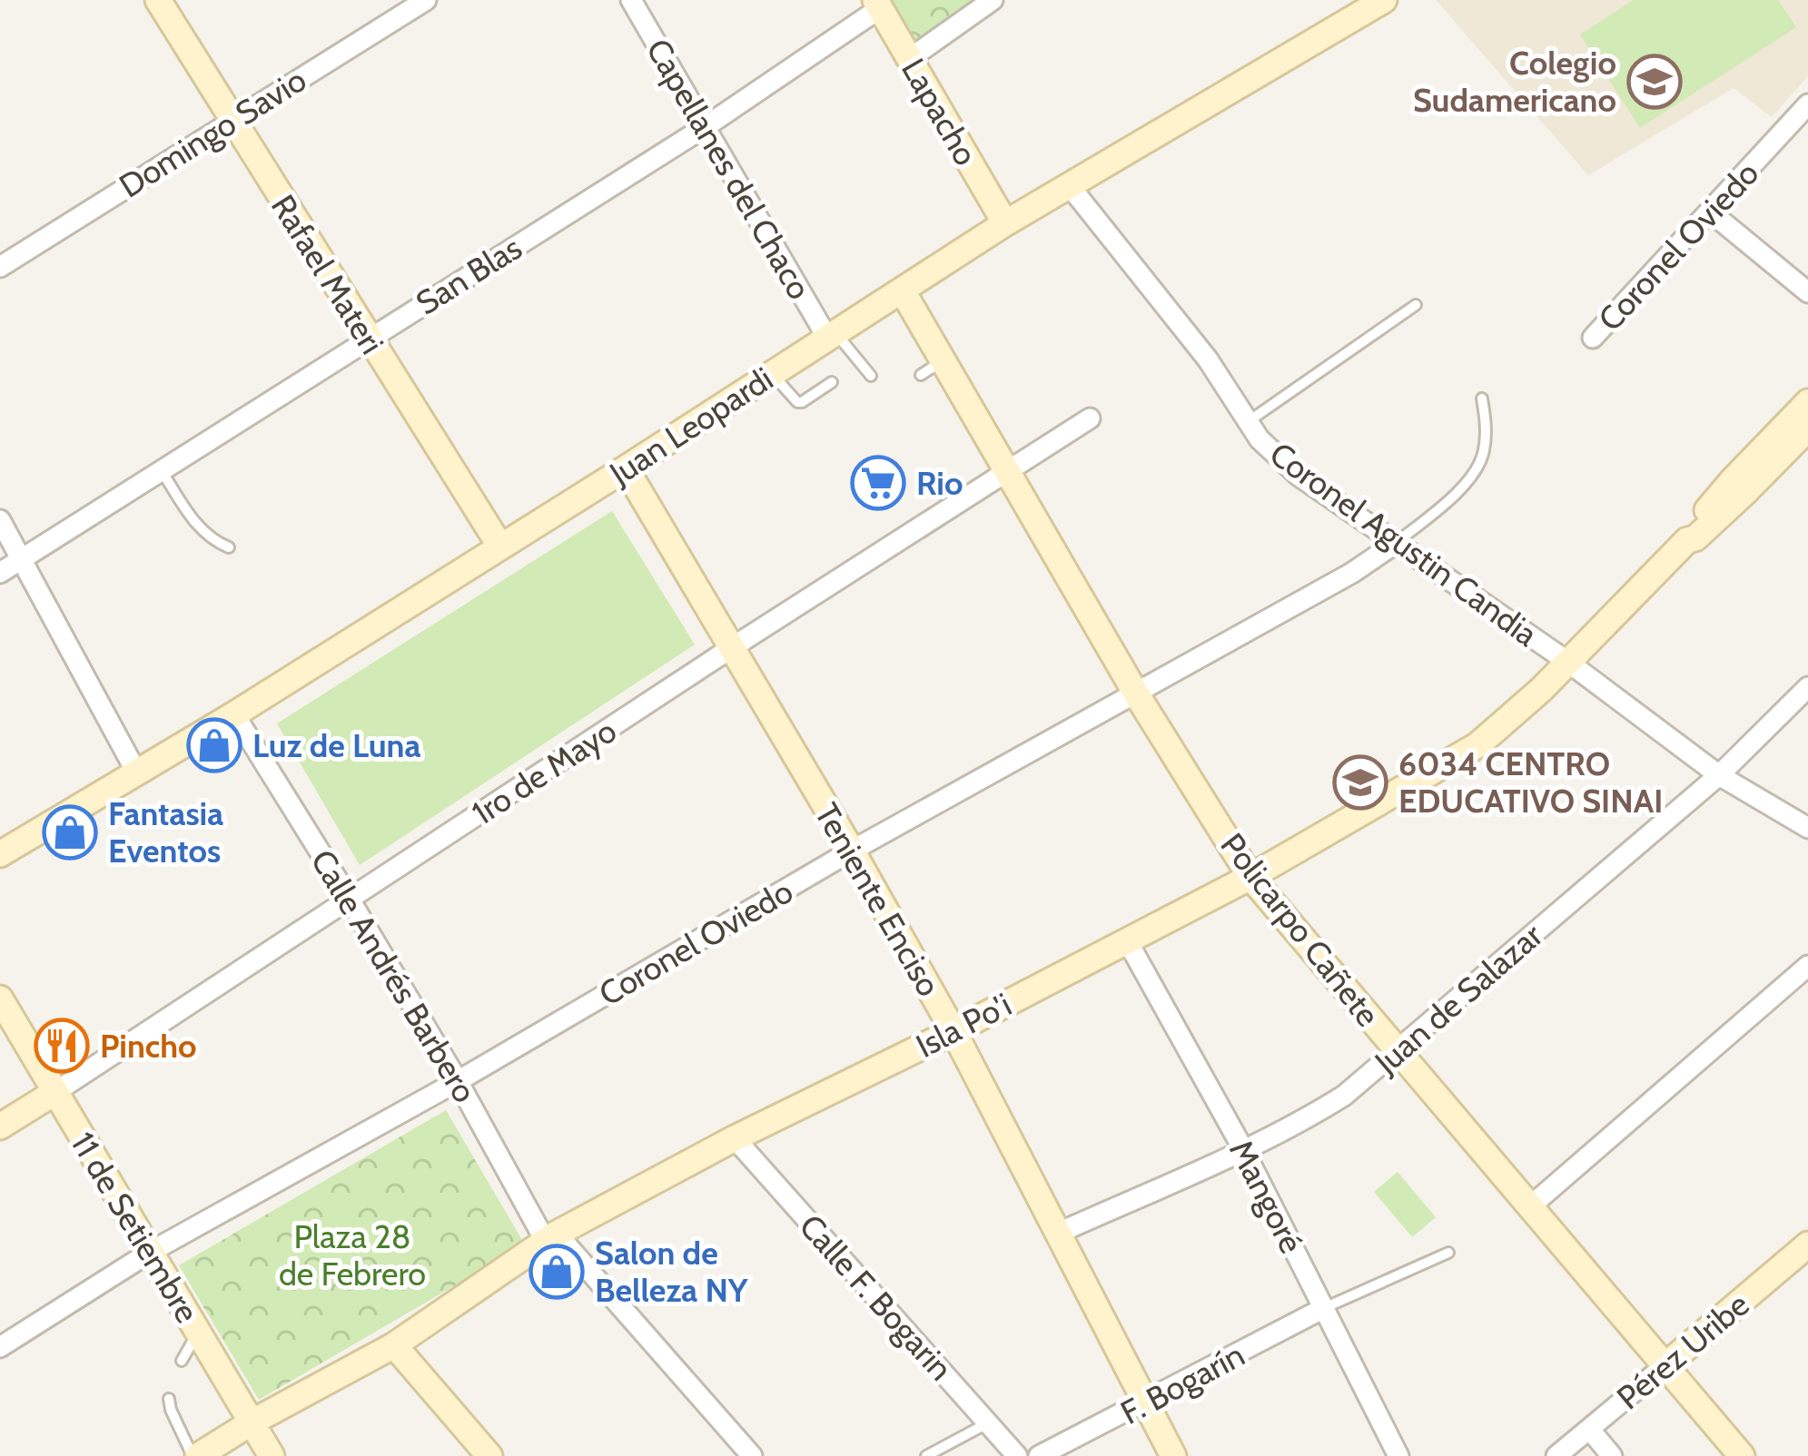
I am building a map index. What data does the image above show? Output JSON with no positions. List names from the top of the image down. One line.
{"streets":{"street":["Lapacho","Domingo Savio","Capellanes del Chaco","Coronel Oviedo","Rafael Materi","San Blas","Juan Leopardi","Coronel Agustin Candia","1ro de Mayo","Teniente Enciso","Policarpo Cañete","Calle Andrés Barbero","Juan de Salazar","Isla Po'i","Mangoré","11 de Setiembre","Calle F. Bogarin","Pérez Uribe","F. Bogarín"]},"crossings":[["Lapacho","San Blas"],["Lapacho","Juan Leopardi"],["Domingo Savio","Rafael Materi"],["Capellanes del Chaco","San Blas"],["Capellanes del Chaco","Juan Leopardi"],["Coronel Oviedo","Coronel Agustin Candia"],["Coronel Oviedo","Teniente Enciso"],["Coronel Oviedo","Policarpo Cañete"],["Coronel Oviedo","Calle Andrés Barbero"],["Coronel Oviedo","11 de Setiembre"],["Rafael Materi","San Blas"],["Rafael Materi","Juan Leopardi"],["Juan Leopardi","Coronel Agustin Candia"],["Juan Leopardi","Teniente Enciso"],["Juan Leopardi","Policarpo Cañete"],["Juan Leopardi","Calle Andrés Barbero"],["Coronel Agustin Candia","Juan de Salazar"],["Coronel Agustin Candia","Isla Po'i"],["1ro de Mayo","Teniente Enciso"],["1ro de Mayo","Policarpo Cañete"],["1ro de Mayo","Calle Andrés Barbero"],["1ro de Mayo","11 de Setiembre"],["Teniente Enciso","Juan de Salazar"],["Teniente Enciso","Isla Po'i"],["Teniente Enciso","F. Bogarín"],["Policarpo Cañete","Juan de Salazar"],["Policarpo Cañete","Isla Po'i"],["Policarpo Cañete","Pérez Uribe"],["Calle Andrés Barbero","Isla Po'i"],["Juan de Salazar","Mangoré"],["Isla Po'i","Mangoré"],["Isla Po'i","11 de Setiembre"],["Isla Po'i","Calle F. Bogarin"],["Mangoré","F. Bogarín"]],"parks":["Plaza 28 de Febrero"],"places":{"school or university":["Colegio Sudamericano","6034 CENTRO EDUCATIVO SINAI"],"supermarket":["Rio"],"shop":["Luz de Luna","Fantasia Eventos","Salon de Belleza NY"],"restaurant":["Pincho"]}}
